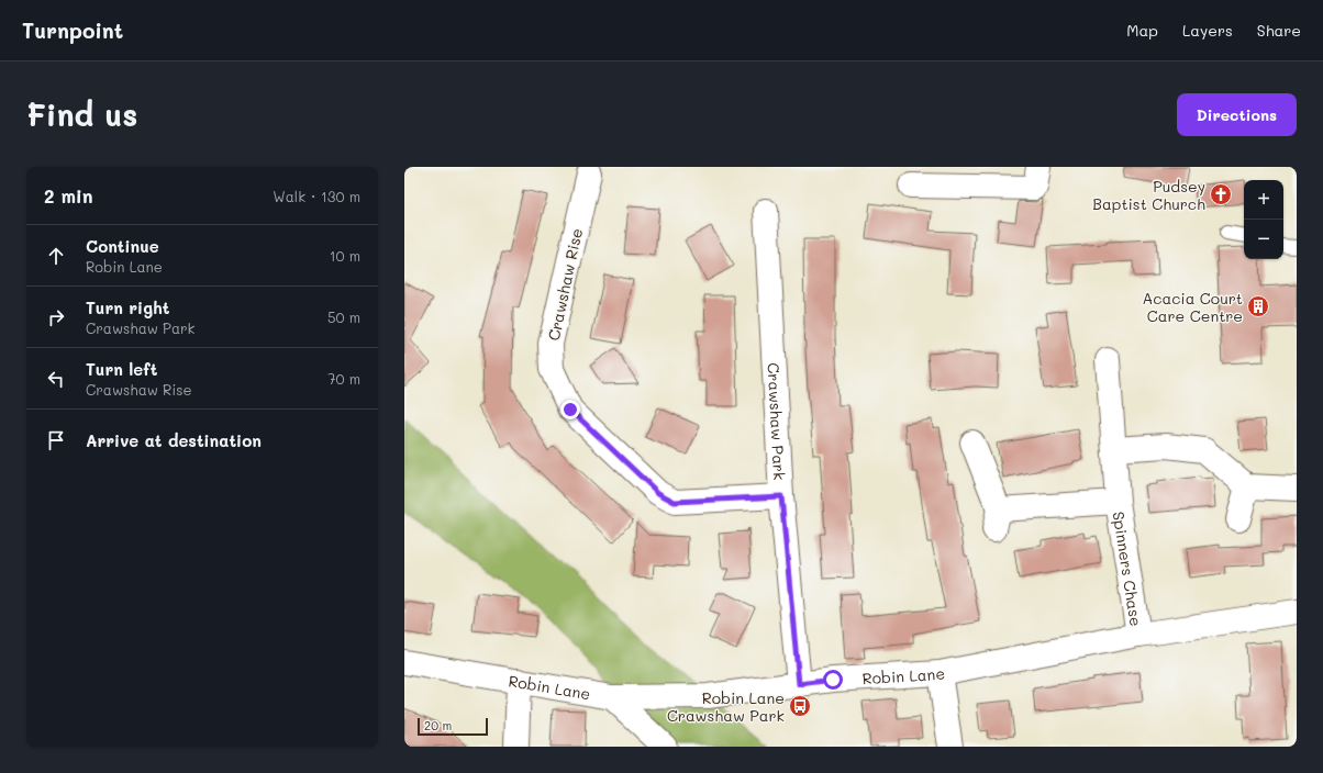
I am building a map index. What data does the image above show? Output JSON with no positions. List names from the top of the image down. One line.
{"streets":{"street":["Crawshaw Rise","Crawshaw Park","Spinners Chase","Robin Lane"]},"crossings":[["Crawshaw Rise","Crawshaw Park"],["Crawshaw Park","Robin Lane"],["Spinners Chase","Robin Lane"]],"places":{"church":["Pudsey Baptist Church"],"building":["Acacia Court Care Centre"],"bus stop":["Robin Lane Crawshaw Park"]},"scale_bar":"20 m","page":{"header":"Turnpoint","nav":["Map","Layers","Share"],"buttons":"Directions","title":"Find us","heading":["2 min","Walk · 130 m"],"map_buttons":["+","−"],"list":[["Continue","Robin Lane","10 m"],["Turn right","Crawshaw Park","50 m"],["Turn left","Crawshaw Rise","70 m"],"Arrive at destination"],"scale":"20 m"}}
